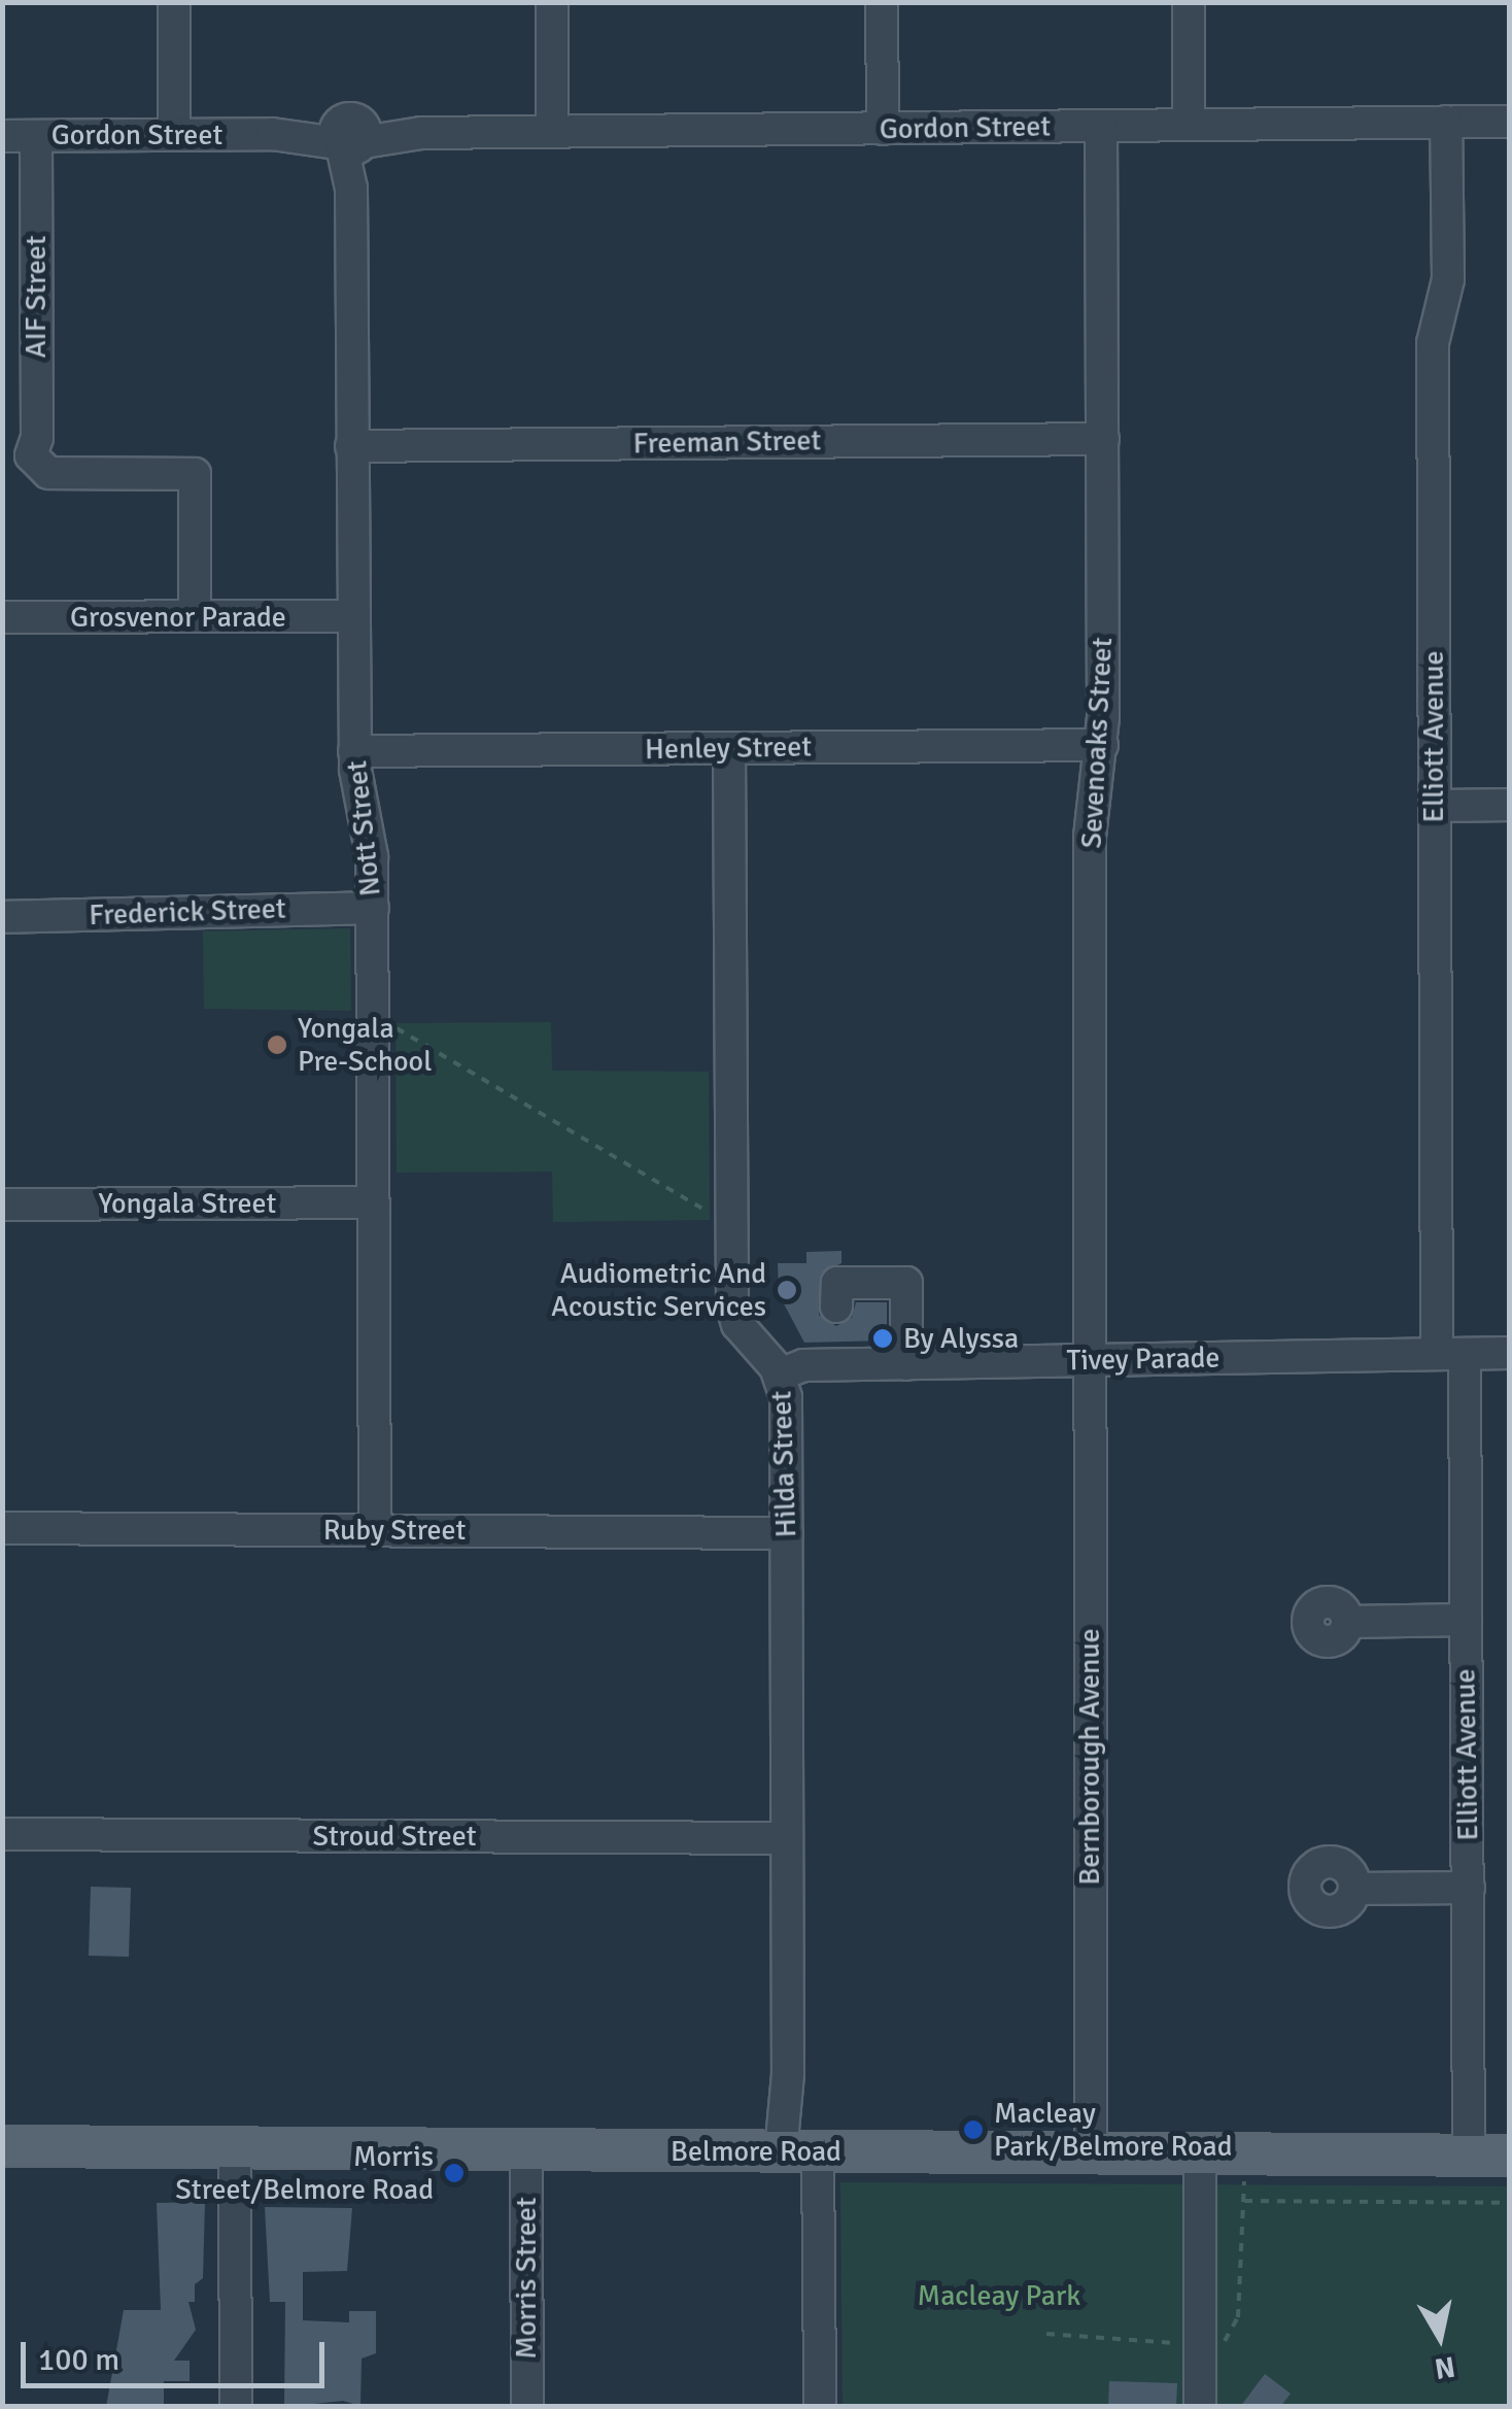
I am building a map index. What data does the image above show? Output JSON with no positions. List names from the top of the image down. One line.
{"streets":{"main road":["Belmore Road"],"street":["Gordon Street","AIF Street","Freeman Street","Grosvenor Parade","Elliott Avenue","Sevenoaks Street","Henley Street","Nott Street","Frederick Street","Yongala Street","Tivey Parade","Hilda Street","Ruby Street","Bernborough Avenue","Stroud Street","Morris Street"]},"crossings":[["Gordon Street","AIF Street"],["Gordon Street","Elliott Avenue"],["Gordon Street","Sevenoaks Street"],["Gordon Street","Nott Street"],["Freeman Street","Sevenoaks Street"],["Freeman Street","Nott Street"],["Grosvenor Parade","Nott Street"],["Elliott Avenue","Tivey Parade"],["Elliott Avenue","Belmore Road"],["Sevenoaks Street","Henley Street"],["Sevenoaks Street","Tivey Parade"],["Sevenoaks Street","Bernborough Avenue"],["Henley Street","Nott Street"],["Henley Street","Hilda Street"],["Nott Street","Frederick Street"],["Nott Street","Yongala Street"],["Nott Street","Ruby Street"],["Tivey Parade","Hilda Street"],["Tivey Parade","Bernborough Avenue"],["Hilda Street","Ruby Street"],["Hilda Street","Stroud Street"],["Hilda Street","Belmore Road"],["Bernborough Avenue","Belmore Road"],["Belmore Road","Morris Street"]],"parks":["Macleay Park"],"places":["Yongala Pre-School","Audiometric And Acoustic Services","By Alyssa","Macleay Park/Belmore Road","Morris Street/Belmore Road"],"scale_bar":"100 m","north":"bottom"}
